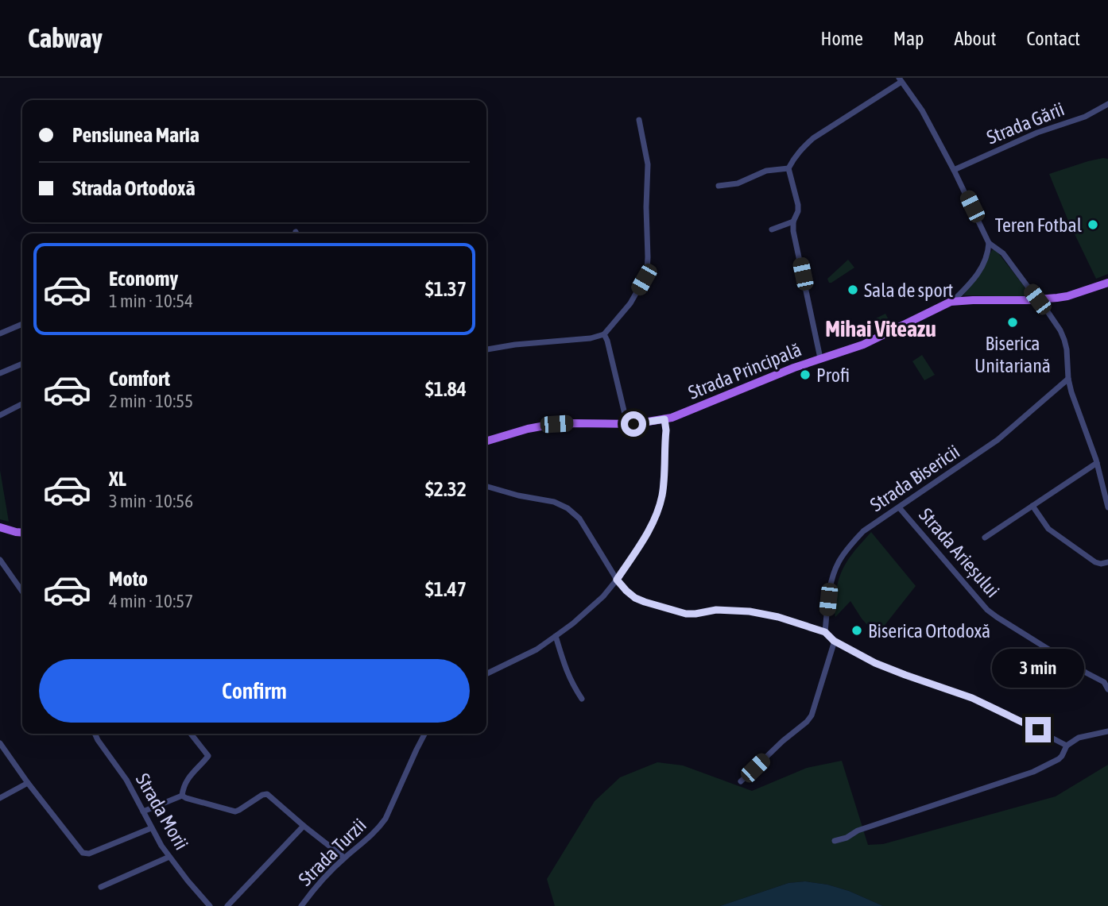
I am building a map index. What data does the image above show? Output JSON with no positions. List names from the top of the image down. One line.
{"streets":{"main road":["Strada Principală"],"street":["Strada Gării","Strada Bisericii","Strada Arieșului","Strada Morii","Strada Turzii"]},"crossings":[["Strada Bisericii","Strada Arieșului"]],"districts":["Mihai Viteazu"],"places":["Teren Fotbal","Sala de sport","Biserica Unitariană","Profi","Biserica Ortodoxă"],"page":{"header":"Cabway","nav":["Home","Map","About","Contact"],"banner":["Pensiunea Maria","Strada Ortodoxă"],"list":[{"name":"Economy","note":"1 min · 10:54","value":"$1.37"},{"name":"Comfort","note":"2 min · 10:55","value":"$1.84"},{"name":"XL","note":"3 min · 10:56","value":"$2.32"},{"name":"Moto","note":"4 min · 10:57","value":"$1.47"}],"buttons":"Confirm","bubble":"3 min"}}
